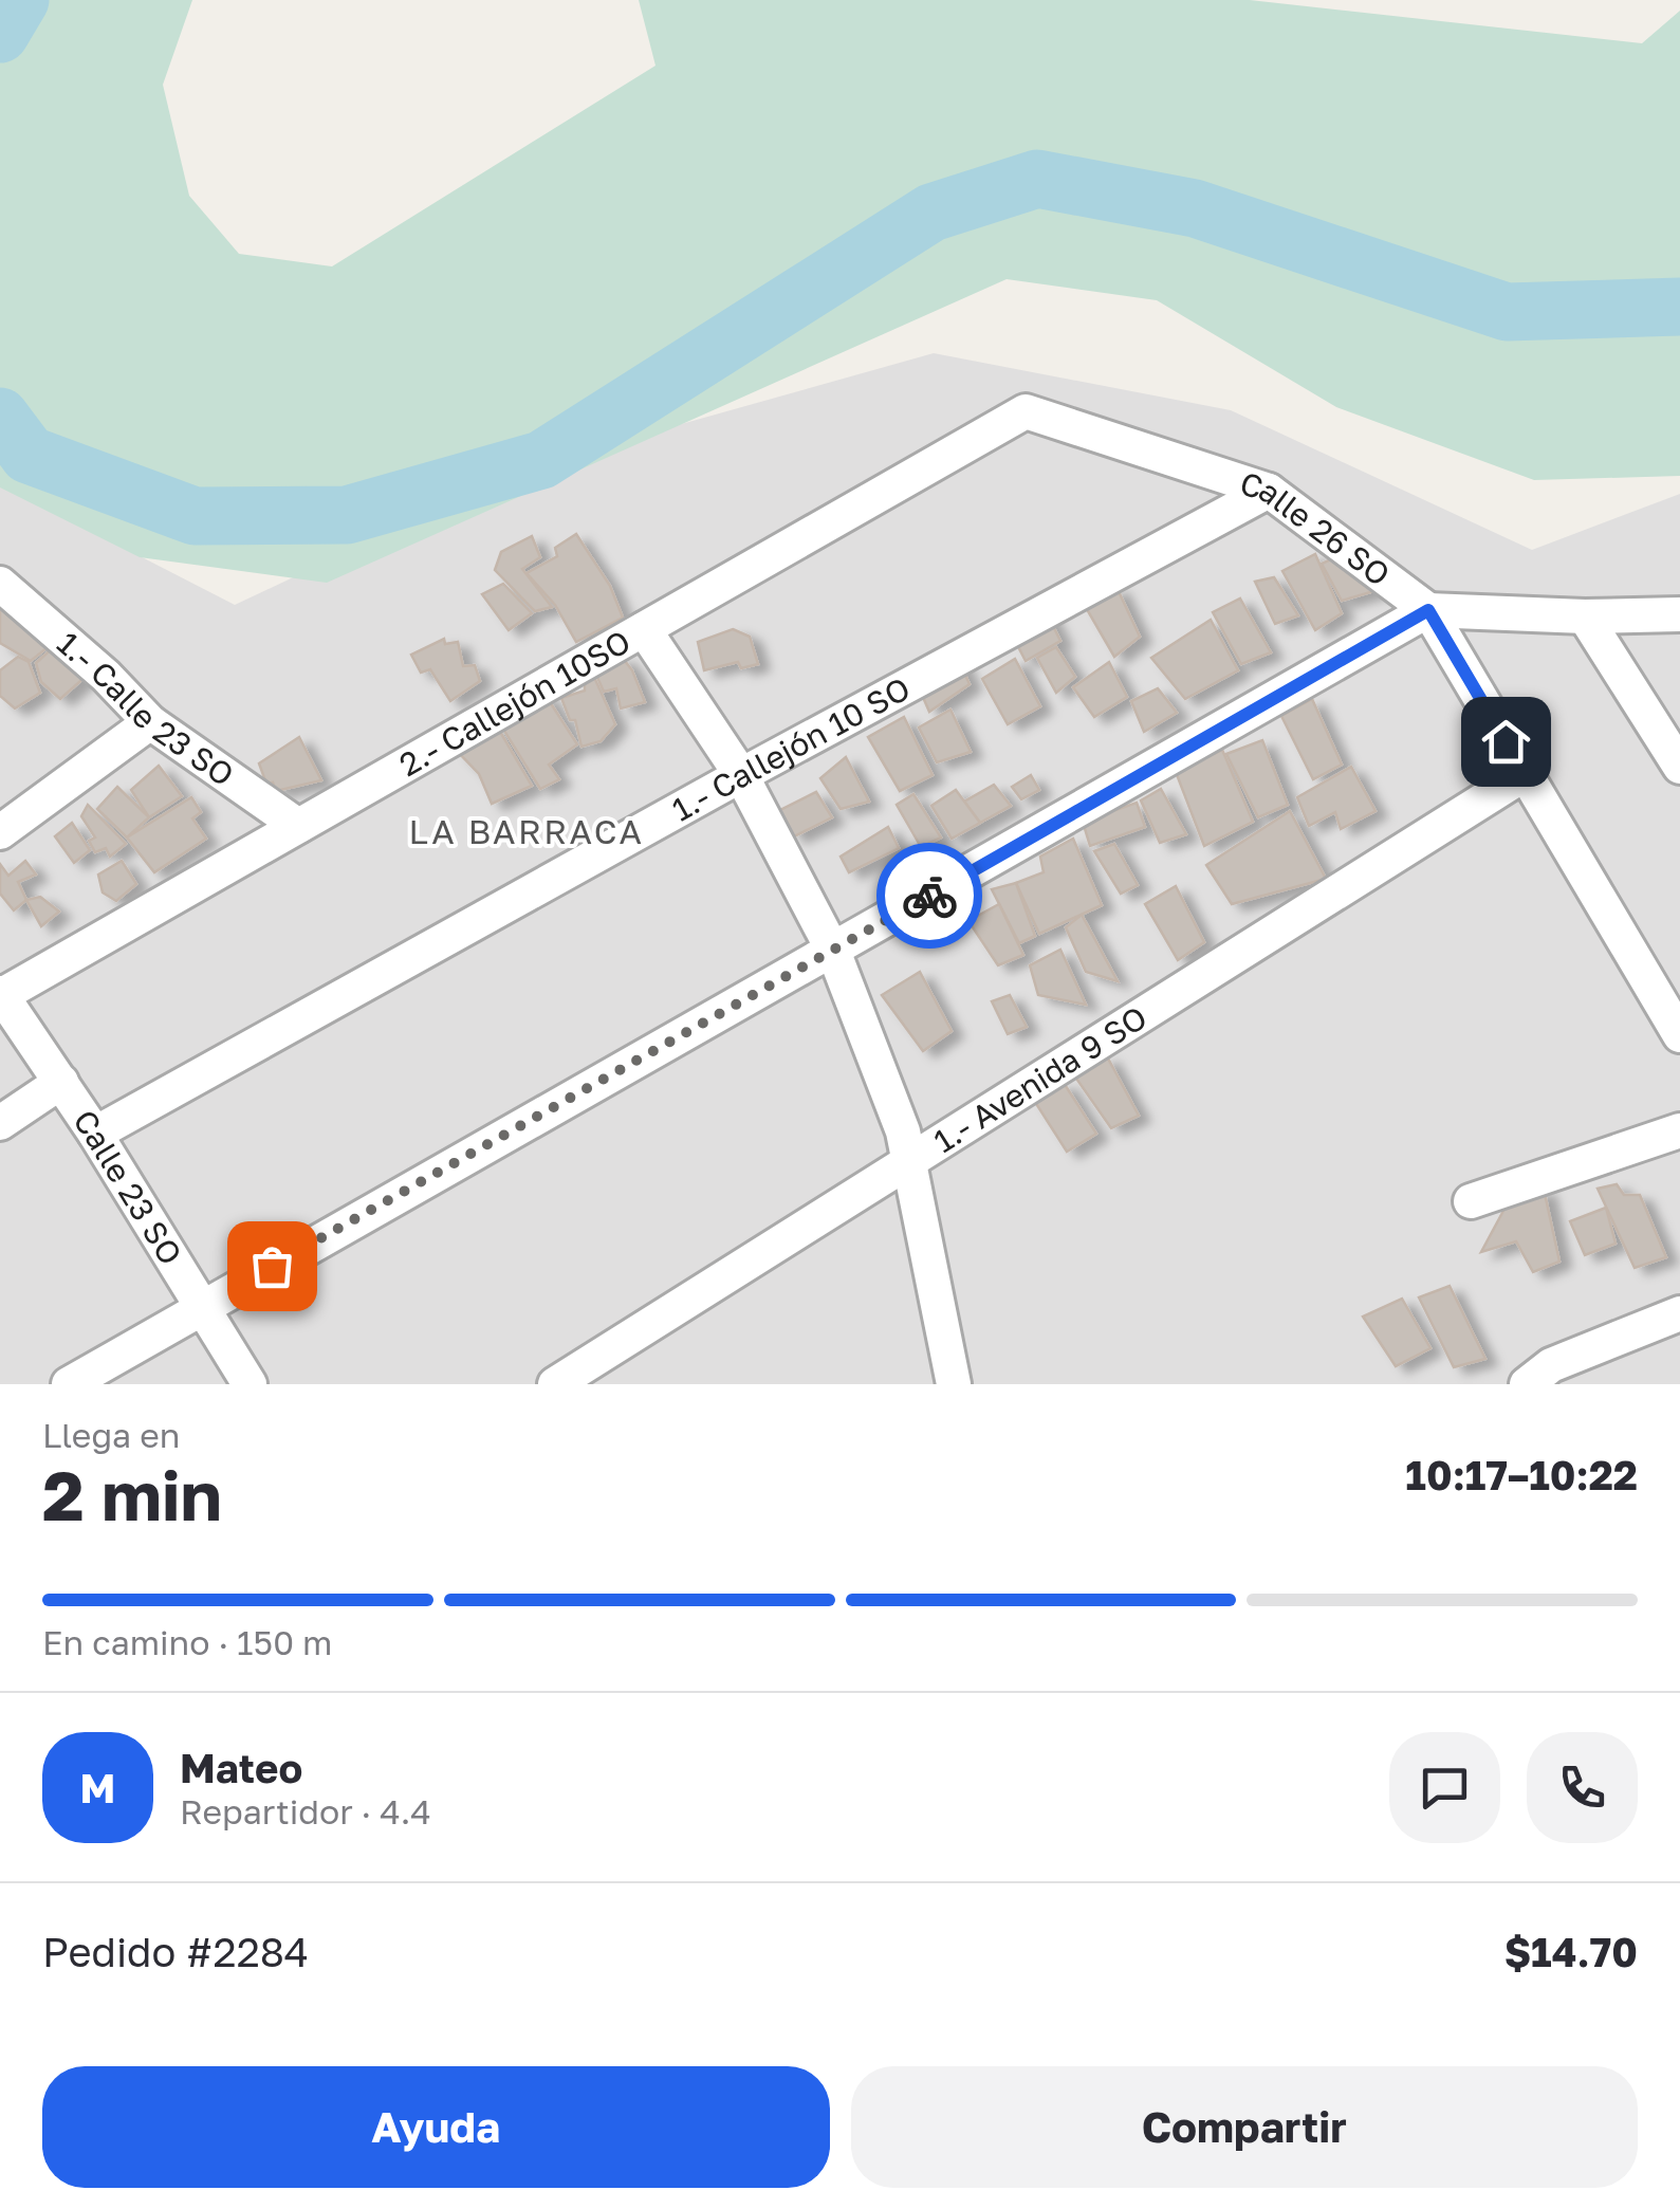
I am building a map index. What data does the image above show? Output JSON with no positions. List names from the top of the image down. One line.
{"streets":{"street":["Calle 26 SO","2.- Callejón 10SO","1.- Calle 23 SO","1.- Callejón 10 SO","1.- Avenida 9 SO","Calle 23 SO"]},"crossings":[["Calle 26 SO","2.- Callejón 10SO"],["Calle 26 SO","1.- Callejón 10 SO"],["Calle 26 SO","1.- Avenida 9 SO"],["2.- Callejón 10SO","1.- Calle 23 SO"],["2.- Callejón 10SO","Calle 23 SO"],["1.- Callejón 10 SO","Calle 23 SO"]],"districts":["LA BARRACA"],"page":{"heading":["2 min","Llega en","10:17–10:22"],"panel":["Mateo","Repartidor · 4.4","Pedido #2284","$14.70"],"bar":"En camino · 150 m","round":"M","buttons":["Ayuda","Compartir"]}}
